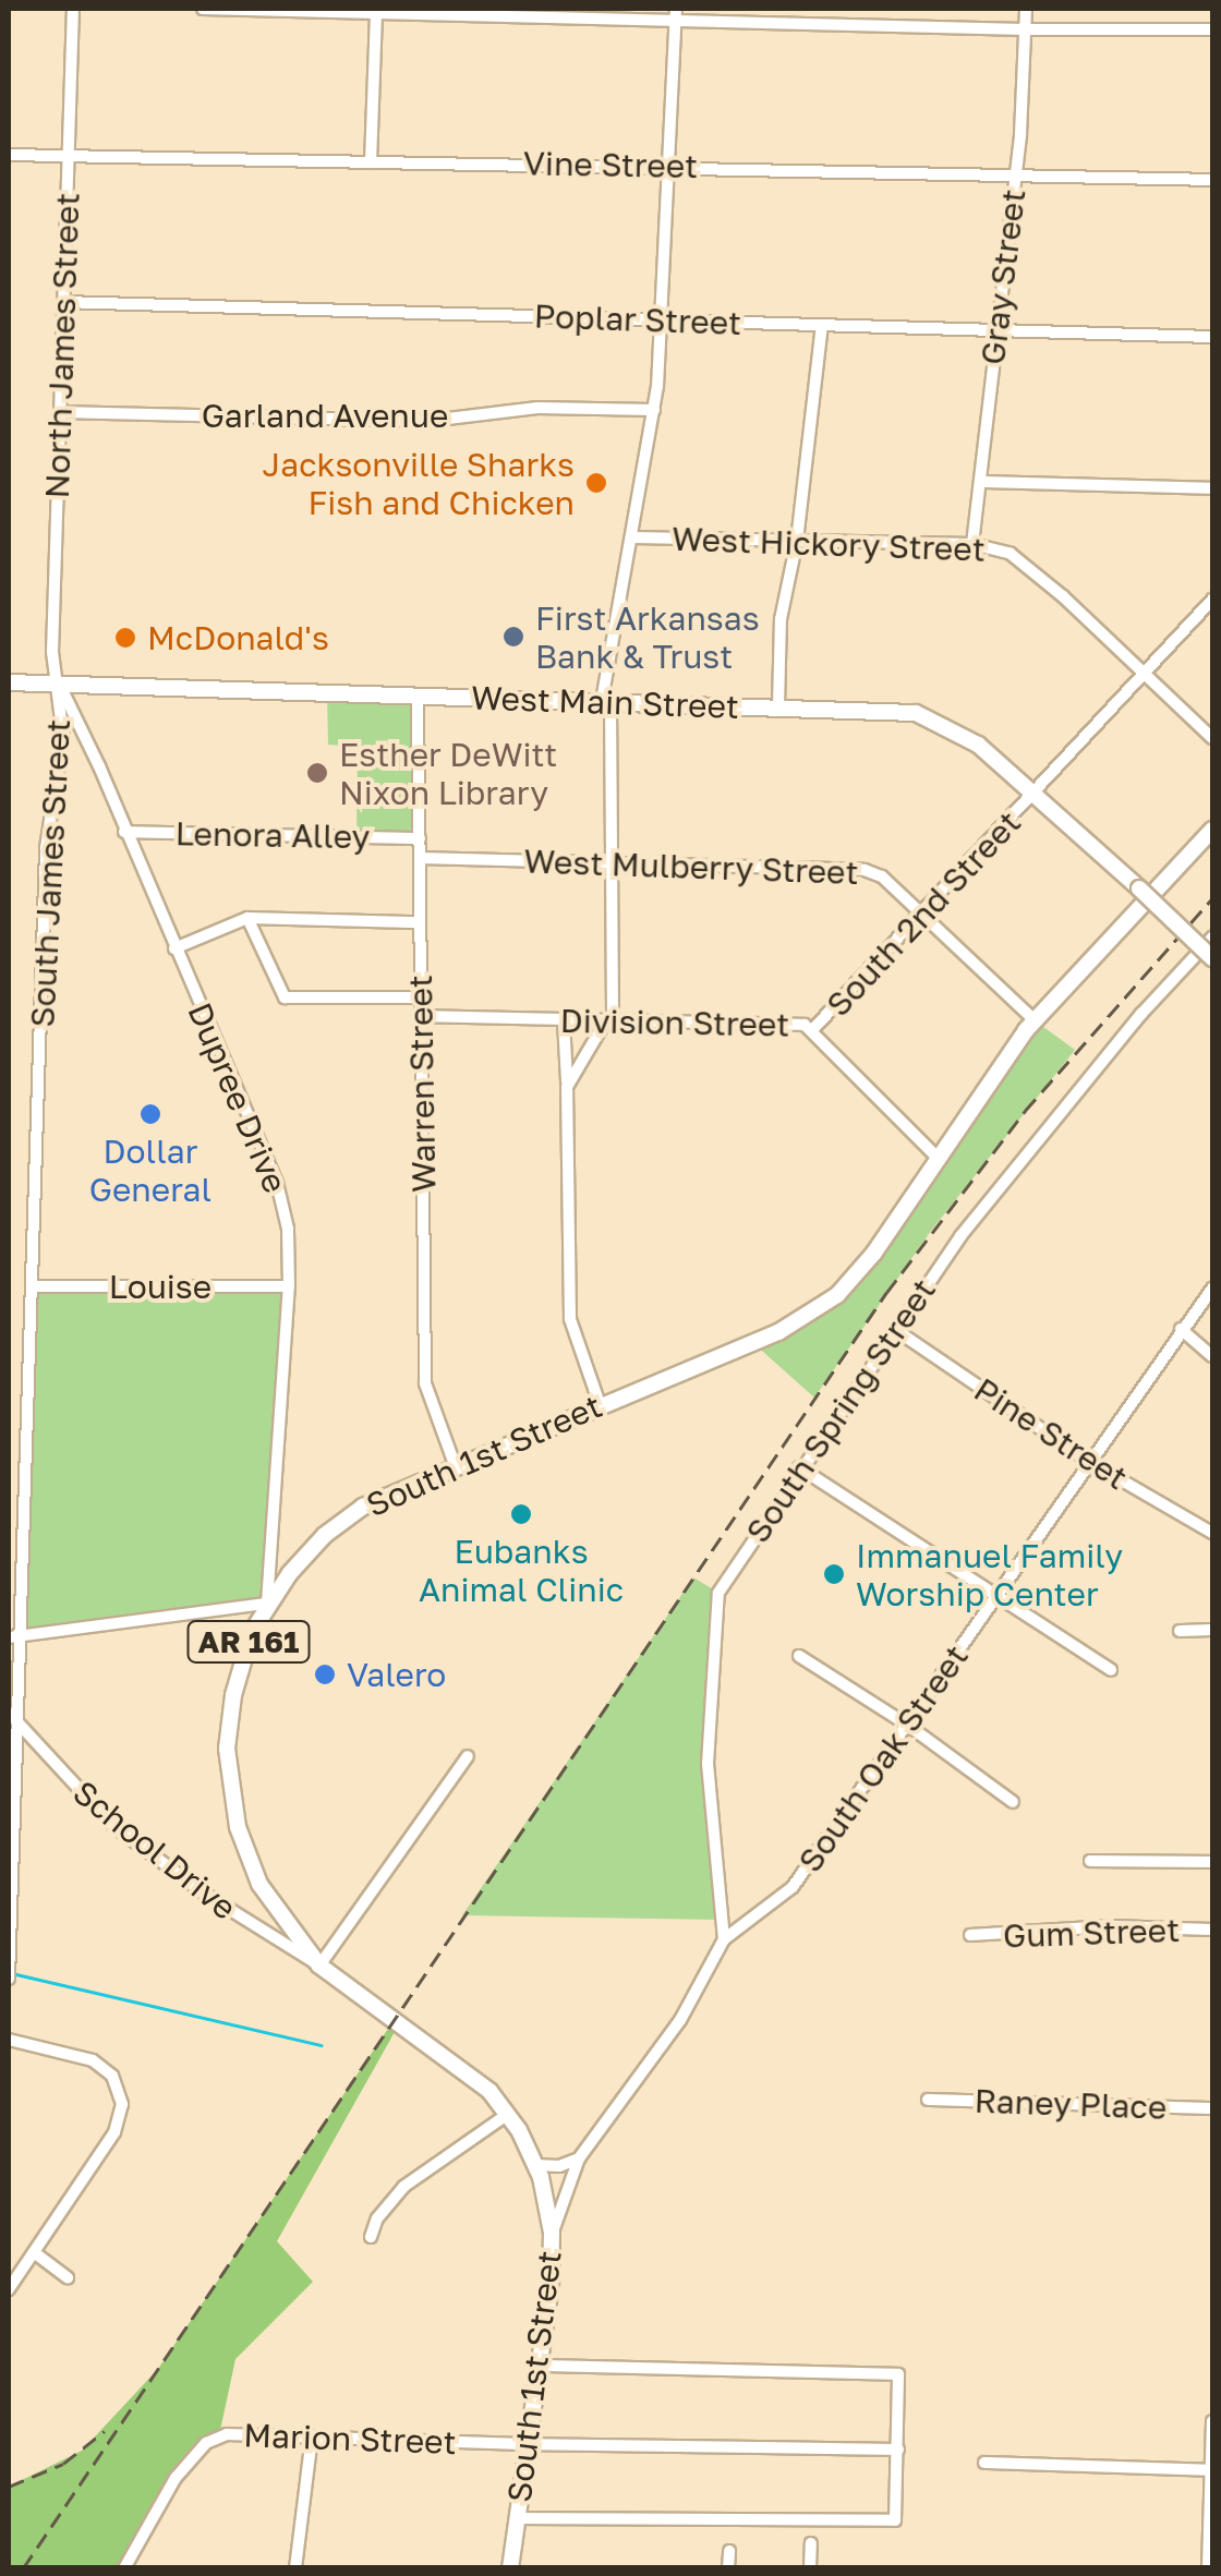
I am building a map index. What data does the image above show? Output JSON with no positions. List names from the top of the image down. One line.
{"streets":{"main road":["West Main Street","South 1st Street","AR 161"],"street":["Vine Street","Gray Street","Poplar Street","North James Street","Garland Avenue","West Hickory Street","Lenora Alley","West Mulberry Street","South James Street","South 2nd Street","Division Street","Warren Street","Dupree Drive","Louise","South Spring Street","Pine Street","South Oak Street","School Drive","Gum Street","Raney Place","Marion Street"]},"crossings":[["Vine Street","Gray Street"],["Vine Street","North James Street"],["Gray Street","Poplar Street"],["Gray Street","West Hickory Street"],["Poplar Street","North James Street"],["North James Street","Garland Avenue"],["North James Street","West Main Street"],["North James Street","South James Street"],["North James Street","Dupree Drive"],["West Hickory Street","South 2nd Street"],["West Main Street","South James Street"],["West Main Street","South 2nd Street"],["West Main Street","Warren Street"],["West Main Street","Dupree Drive"],["Lenora Alley","Warren Street"],["Lenora Alley","Dupree Drive"],["West Mulberry Street","South 2nd Street"],["West Mulberry Street","Warren Street"],["West Mulberry Street","South 1st Street"],["South James Street","Dupree Drive"],["South James Street","Louise"],["South James Street","School Drive"],["South 2nd Street","Division Street"],["Division Street","Warren Street"],["Division Street","South 1st Street"],["Warren Street","South 1st Street"],["Dupree Drive","Louise"],["Dupree Drive","South 1st Street"],["South Spring Street","Pine Street"],["South Spring Street","South Oak Street"],["Pine Street","South Oak Street"],["South 1st Street","South Oak Street"],["South 1st Street","School Drive"],["South 1st Street","Marion Street"]],"places":["Jacksonville Sharks Fish and Chicken","First Arkansas Bank & Trust","McDonald's","Esther DeWitt Nixon Library","Dollar General","Eubanks Animal Clinic","Immanuel Family Worship Center","Valero"]}
